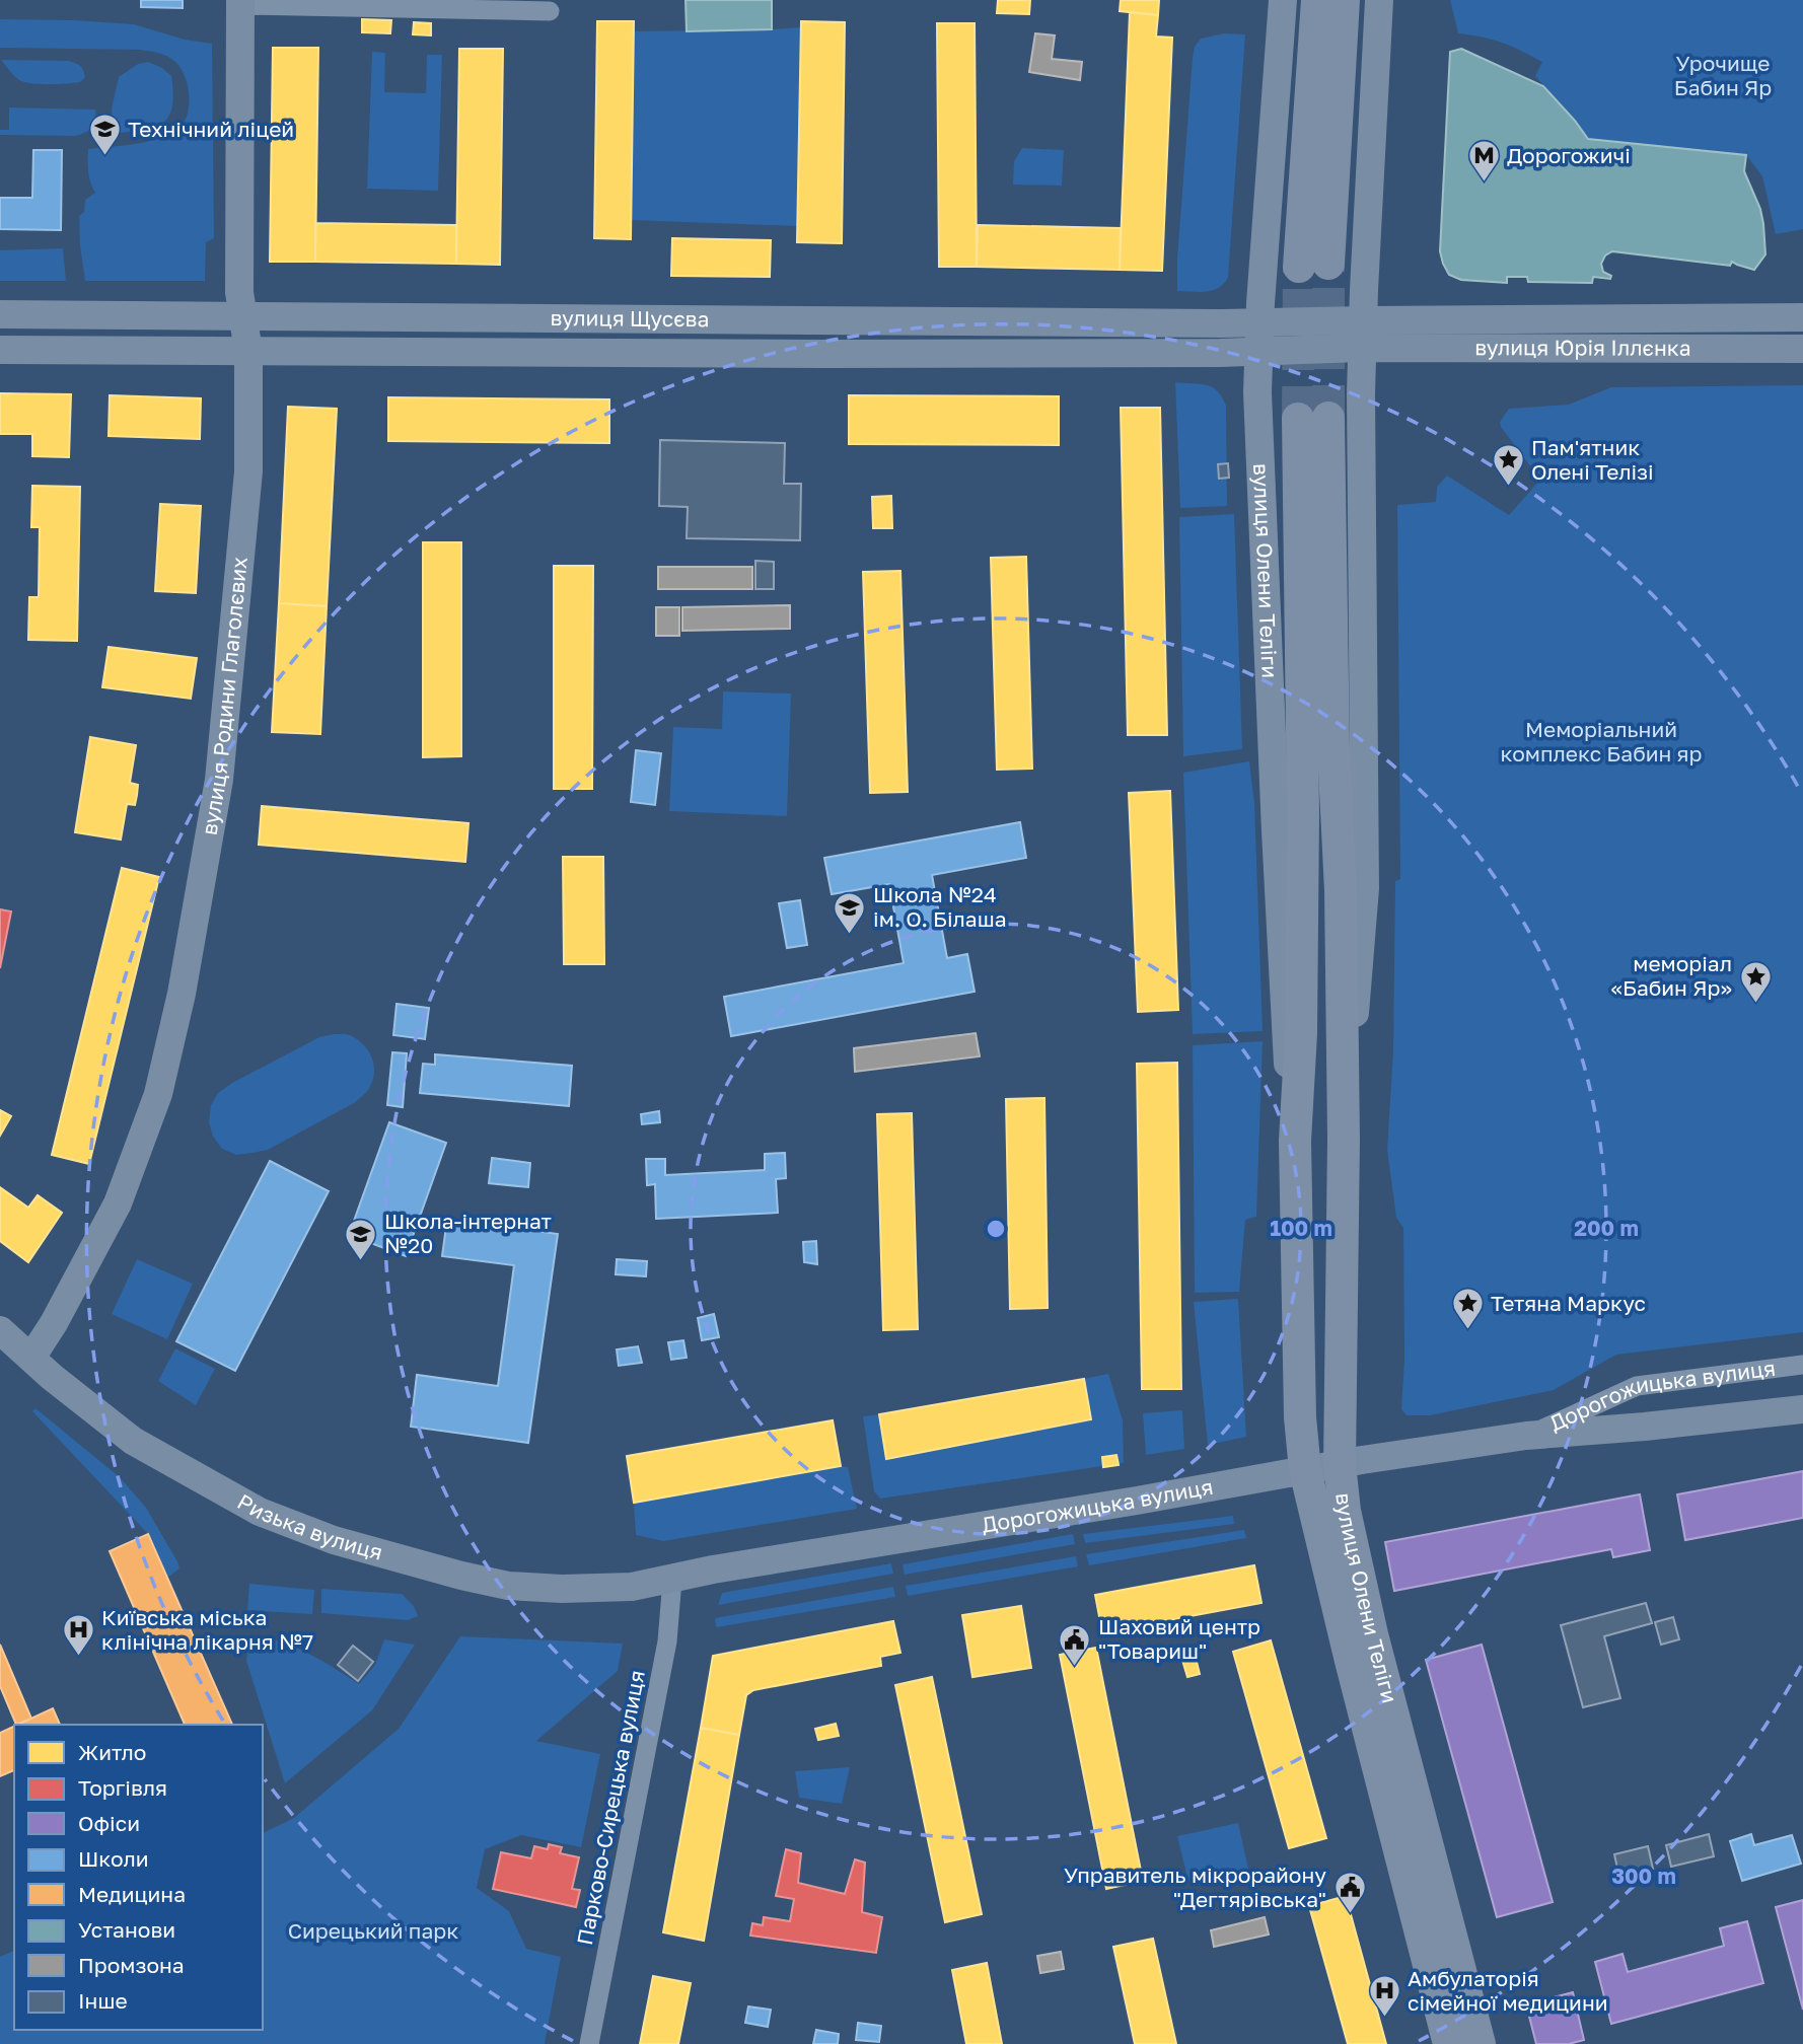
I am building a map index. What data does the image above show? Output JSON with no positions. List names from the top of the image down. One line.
{"streets":{"main road":["вулиця Щусєва","вулиця Юрія Іллєнка","вулиця Олени Теліги","вулиця Родини Глаголєвих","Дорогожицька вулиця","Ризька вулиця"],"street":["Парково-Сирецька вулиця"]},"crossings":[["вулиця Щусєва","вулиця Юрія Іллєнка"],["вулиця Щусєва","вулиця Олени Теліги"],["вулиця Щусєва","вулиця Родини Глаголєвих"],["вулиця Юрія Іллєнка","вулиця Олени Теліги"],["вулиця Олени Теліги","Дорогожицька вулиця"],["вулиця Родини Глаголєвих","Ризька вулиця"],["Дорогожицька вулиця","Ризька вулиця"],["Дорогожицька вулиця","Парково-Сирецька вулиця"],["Ризька вулиця","Парково-Сирецька вулиця"]],"parks":["Урочище Бабин Яр","Меморіальний комплекс Бабин яр","Сирецький парк"],"places":{"school or university":["Технічний ліцей","Школа №24 ім. О. Білаша","Школа-інтернат №20"],"metro station":["Дорогожичі"],"place":["Пам'ятник Олені Телізі","меморіал «Бабин Яр»","Тетяна Маркус"],"hospital":["Київська міська клінічна лікарня №7","Амбулаторія сімейної медицини"],"public building":["Шаховий центр \"Товариш\"","Управитель мікрорайону \"Дегтярівська\""]},"legend":["Житло","Торгівля","Офіси","Школи","Медицина","Установи","Промзона","Інше"],"rings":["100 m","200 m","300 m"]}
